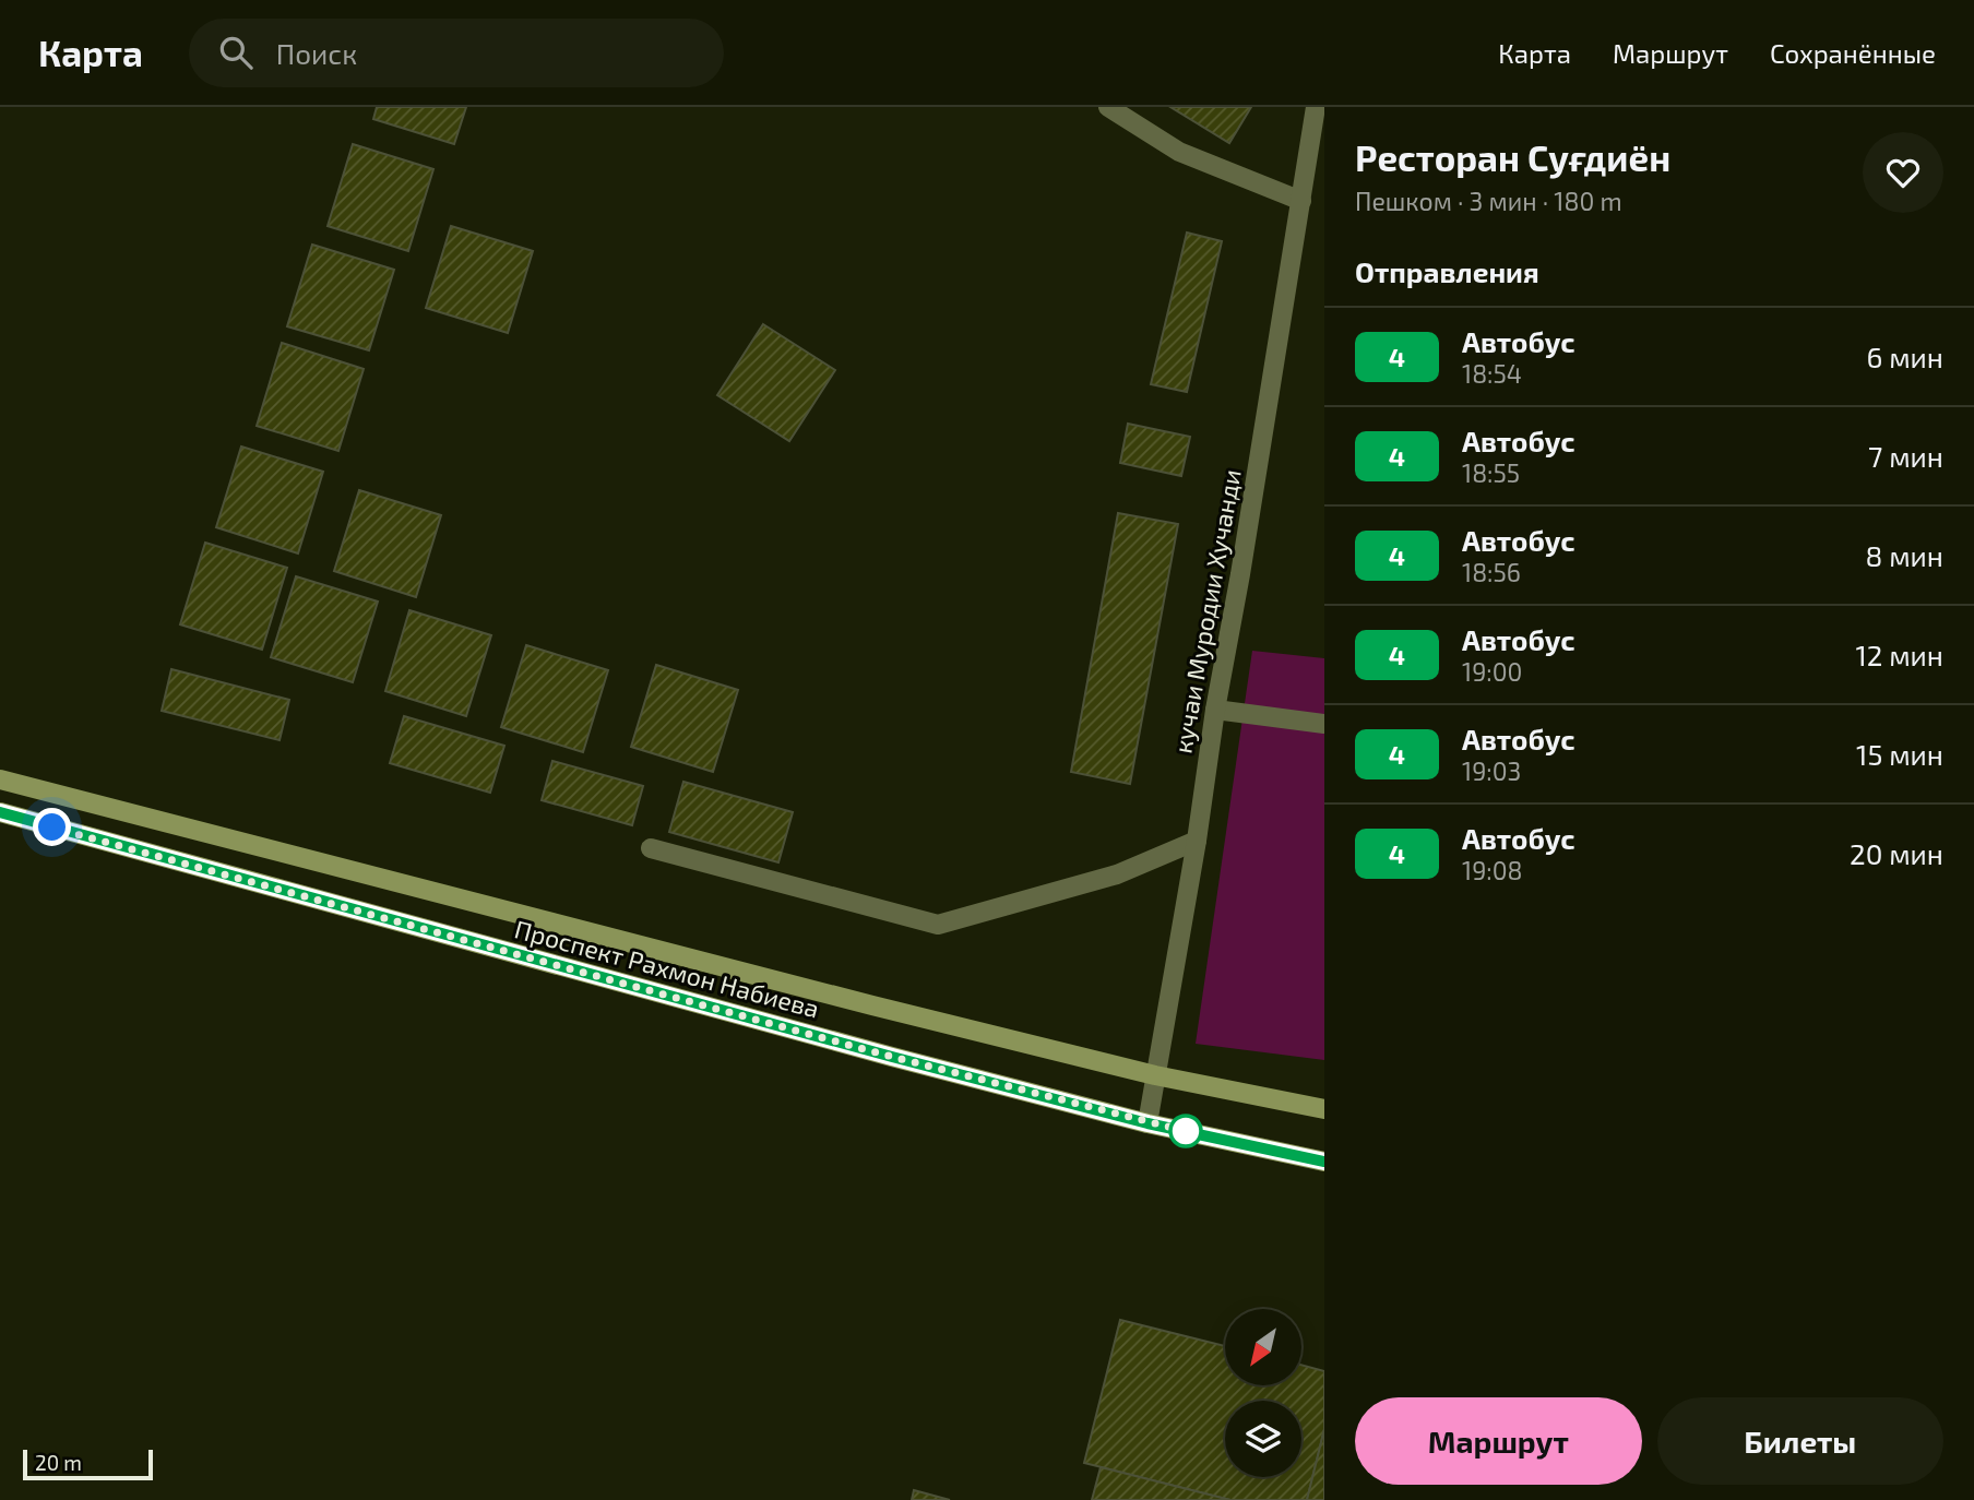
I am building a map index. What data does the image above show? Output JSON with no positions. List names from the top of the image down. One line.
{"streets":{"main road":["Проспект Рахмон Набиева"],"street":["кучаи Муродии Хучанди"]},"crossings":[["кучаи Муродии Хучанди","Проспект Рахмон Набиева"]],"lines":["bus line 4"],"scale_bar":"20 m","north":"bottom left","page":{"header":"Карта","search":"Поиск","nav":["Карта","Маршрут","Сохранённые"],"heading":[["Ресторан Суғдиён","Пешком · 3 мин · 180 m"],"Отправления"],"list":[{"mark":"4","name":"Автобус","note":"18:54","value":"6 мин"},{"mark":"4","name":"Автобус","note":"18:55","value":"7 мин"},{"mark":"4","name":"Автобус","note":"18:56","value":"8 мин"},{"mark":"4","name":"Автобус","note":"19:00","value":"12 мин"},{"mark":"4","name":"Автобус","note":"19:03","value":"15 мин"},{"mark":"4","name":"Автобус","note":"19:08","value":"20 мин"}],"buttons":["Маршрут","Билеты"],"scale":"20 m"}}
